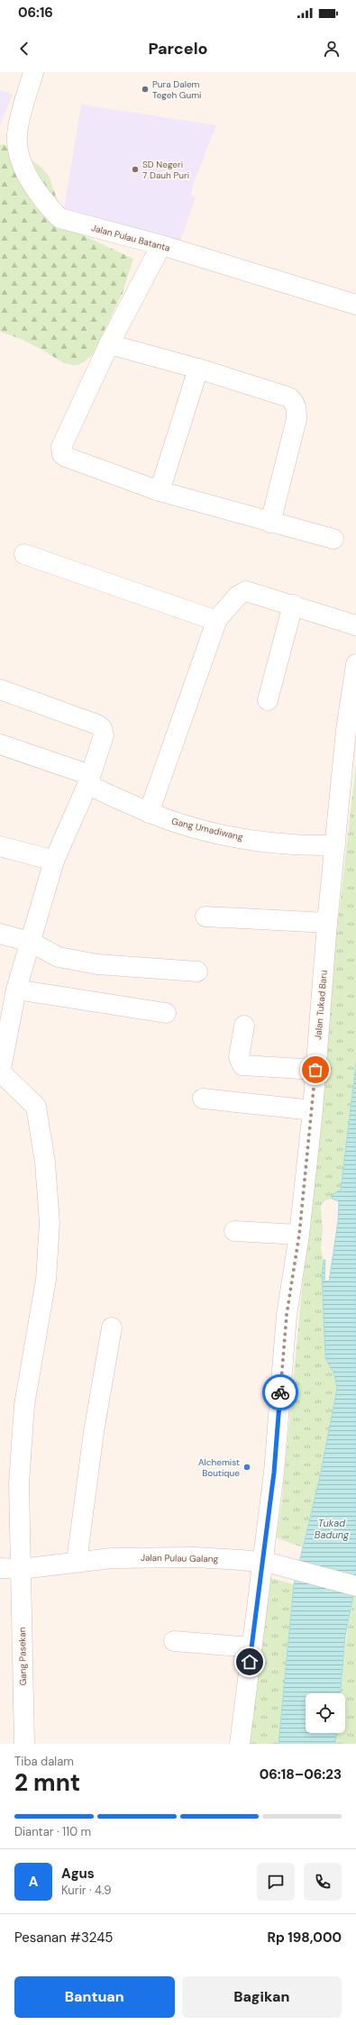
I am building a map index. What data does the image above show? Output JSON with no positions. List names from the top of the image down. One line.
{"streets":{"street":["Jalan Pulau Batanta","Gang Umadiwang","Jalan Tukad Baru","Jalan Pulau Galang","Gang Pasekan"]},"crossings":[["Gang Umadiwang","Jalan Tukad Baru"],["Jalan Tukad Baru","Jalan Pulau Galang"],["Jalan Pulau Galang","Gang Pasekan"]],"water":["Tukad Badung"],"places":["Pura Dalem Tegeh Gumi","SD Negeri 7 Dauh Puri","Alchemist Boutique"],"page":{"status":"06:16","header":"Parcelo","heading":["2 mnt","Tiba dalam","06:18–06:23"],"panel":["Agus","Kurir · 4.9","Pesanan #3245","Rp 198,000"],"bar":"Diantar · 110 m","round":"A","buttons":["Bantuan","Bagikan"]}}
